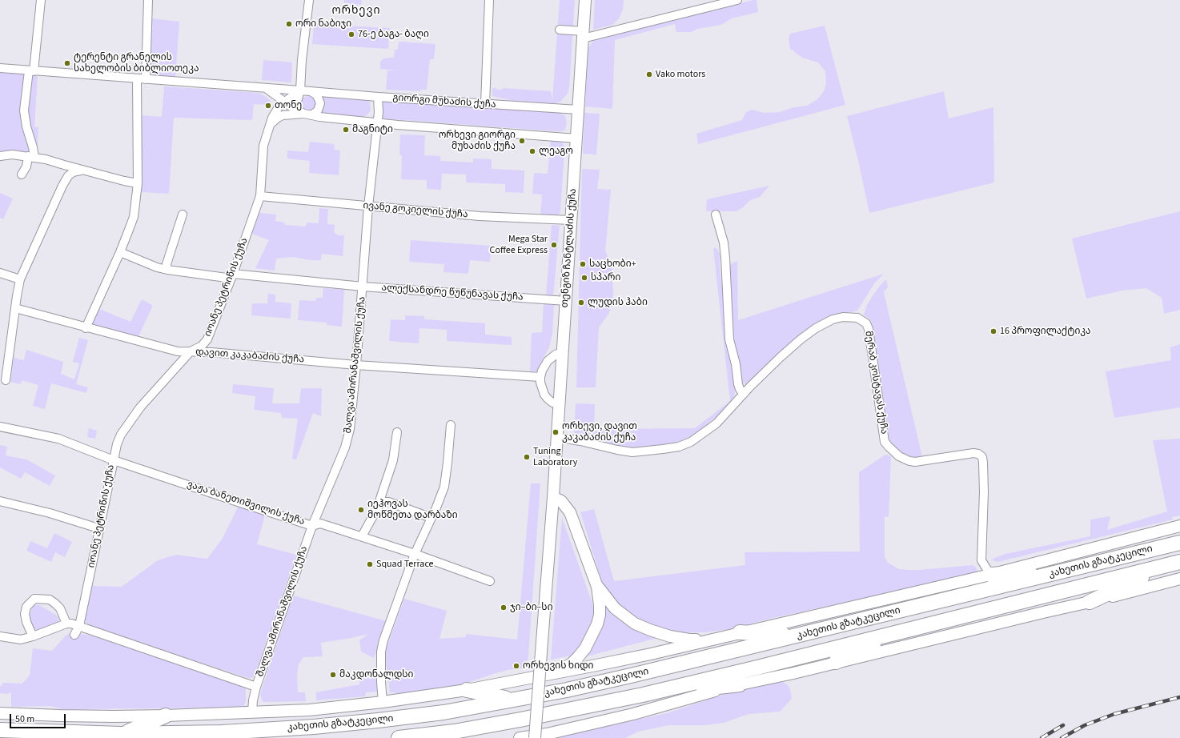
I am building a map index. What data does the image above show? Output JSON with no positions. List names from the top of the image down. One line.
{"streets":{"highway":["კახეთის გზატკეცილი"],"street":["გიორგი მუხაძის ქუჩა","ივანე გოკიელის ქუჩა","თენგიზ ჩანტლაძის ქუჩა","იოანე პეტრიწის ქუჩა","ალექსანდრე წუწუნავას ქუჩა","დავით კაკაბაძის ქუჩა","შალვა ამირანაშვილის ქუჩა","მერაბ კოსტავას ქუჩა","ვაჟა ბანეთიშვილის ქუჩა"]},"crossings":[["გიორგი მუხაძის ქუჩა","თენგიზ ჩანტლაძის ქუჩა"],["გიორგი მუხაძის ქუჩა","იოანე პეტრიწის ქუჩა"],["გიორგი მუხაძის ქუჩა","შალვა ამირანაშვილის ქუჩა"],["ივანე გოკიელის ქუჩა","თენგიზ ჩანტლაძის ქუჩა"],["ივანე გოკიელის ქუჩა","იოანე პეტრიწის ქუჩა"],["ივანე გოკიელის ქუჩა","შალვა ამირანაშვილის ქუჩა"],["თენგიზ ჩანტლაძის ქუჩა","ალექსანდრე წუწუნავას ქუჩა"],["თენგიზ ჩანტლაძის ქუჩა","მერაბ კოსტავას ქუჩა"],["იოანე პეტრიწის ქუჩა","ალექსანდრე წუწუნავას ქუჩა"],["იოანე პეტრიწის ქუჩა","დავით კაკაბაძის ქუჩა"],["იოანე პეტრიწის ქუჩა","ვაჟა ბანეთიშვილის ქუჩა"],["ალექსანდრე წუწუნავას ქუჩა","შალვა ამირანაშვილის ქუჩა"],["დავით კაკაბაძის ქუჩა","შალვა ამირანაშვილის ქუჩა"],["შალვა ამირანაშვილის ქუჩა","ვაჟა ბანეთიშვილის ქუჩა"],["შალვა ამირანაშვილის ქუჩა","კახეთის გზატკეცილი"],["მერაბ კოსტავას ქუჩა","კახეთის გზატკეცილი"]],"districts":["ორხევი"],"places":["ორი ნაბიჯი","76-ე ბაგა- ბაღი","ტერენტი გრანელის სახელობის ბიბლიოთეკა","Vako motors","თონე","მაგნიტი","ორხევი გიორგი მუხაძის ქუჩა","ლეაგო","Mega Star Coffee Express","საცხობი+","სპარი","ლუდის ჰაბი","16 პროფილაქტიკა","ორხევი, დავით კაკაბაძის ქუჩა","Tuning Laboratory","იეჰოვას მოწმეთა დარბაზი","Squad Terrace","ჯი–ბი–სი","ორხევის ხიდი","მაკდონალდსი"],"scale_bar":"50 m"}
